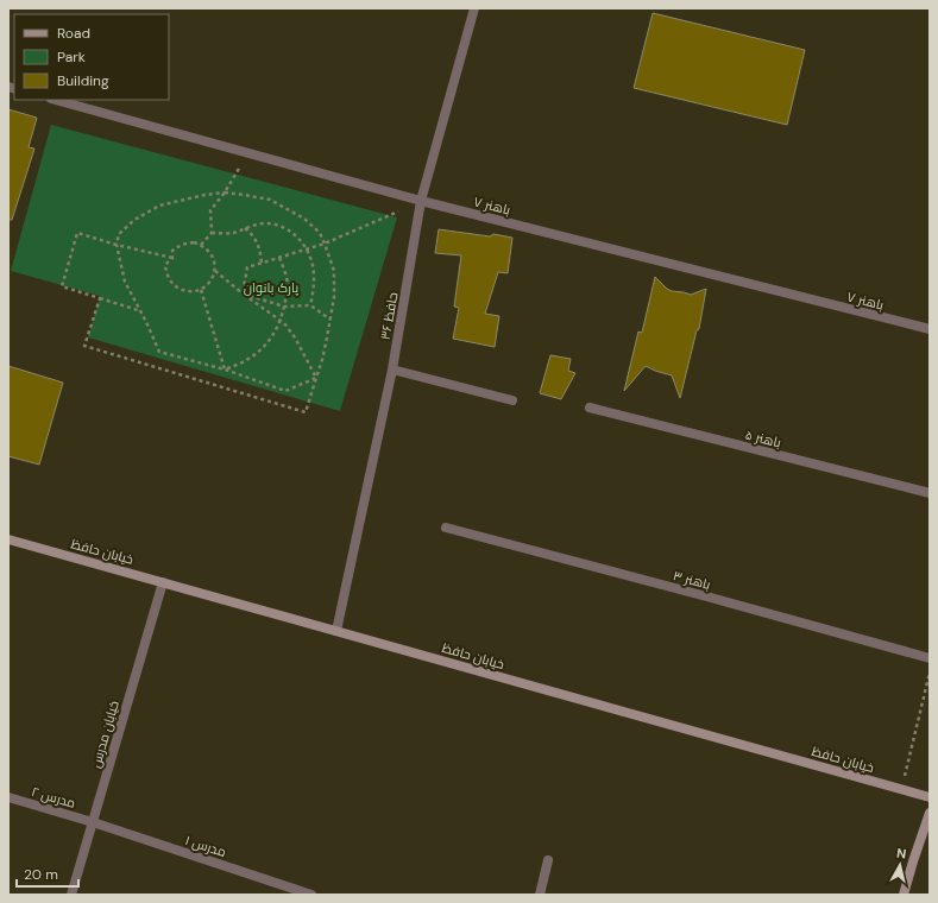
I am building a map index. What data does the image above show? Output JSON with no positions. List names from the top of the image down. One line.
{"streets":{"main road":["خیابان حافظ"],"street":["باهنر ۷","حافظ ۳۶","باهنر ۵","باهنر ۳","خیابان مدرس","مدرس ۲","مدرس ۱"]},"crossings":[["باهنر ۷","حافظ ۳۶"],["حافظ ۳۶","خیابان حافظ"],["خیابان حافظ","خیابان مدرس"],["خیابان مدرس","مدرس ۲"],["خیابان مدرس","مدرس ۱"],["مدرس ۲","مدرس ۱"]],"parks":["پارک بانوان"],"legend":["Road","Park","Building"],"scale_bar":"20 m","north":"top"}
